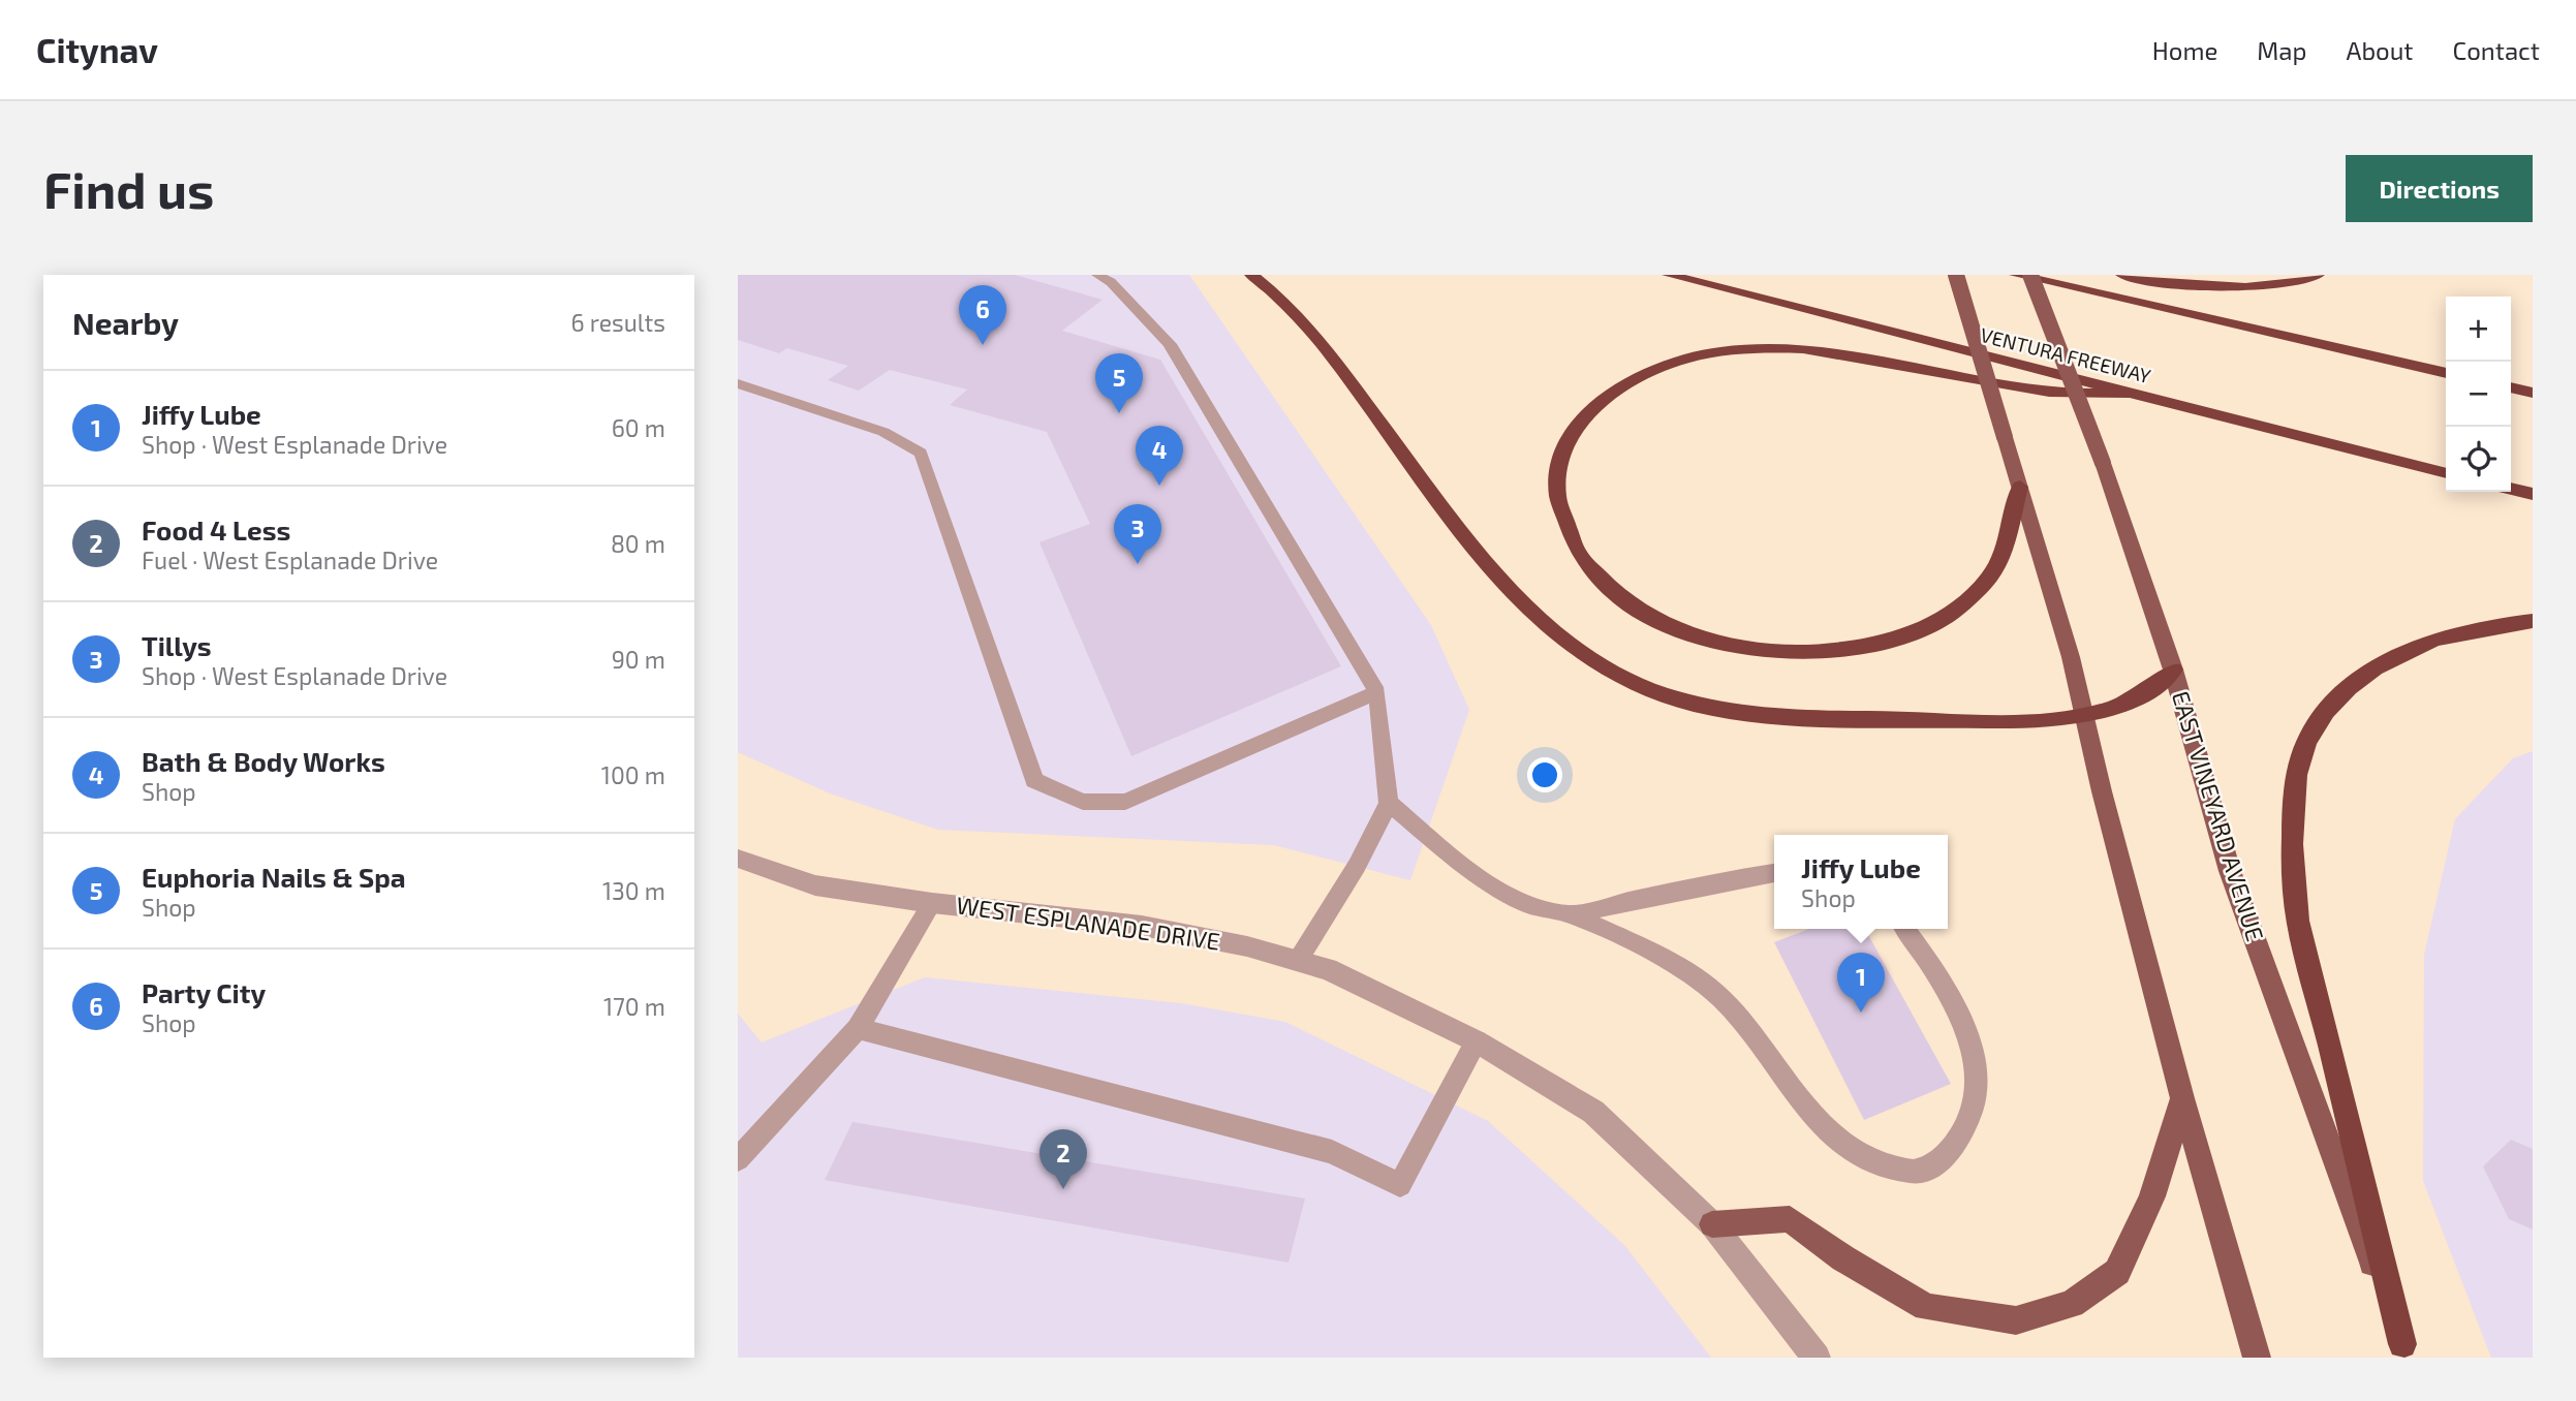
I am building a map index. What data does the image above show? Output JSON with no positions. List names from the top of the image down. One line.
{"streets":{"highway":["VENTURA FREEWAY"],"main road":["EAST VINEYARD AVENUE"],"street":["WEST ESPLANADE DRIVE"]},"page":{"header":"Citynav","nav":["Home","Map","About","Contact"],"buttons":"Directions","title":"Find us","heading":["Nearby","6 results"],"pins":["6","5","4","3","1","2"],"map_buttons":["+","−"],"list":[{"mark":"1","name":"Jiffy Lube","note":"Shop · West Esplanade Drive","value":"60 m"},{"mark":"2","name":"Food 4 Less","note":"Fuel · West Esplanade Drive","value":"80 m"},{"mark":"3","name":"Tillys","note":"Shop · West Esplanade Drive","value":"90 m"},{"mark":"4","name":"Bath & Body Works","note":"Shop","value":"100 m"},{"mark":"5","name":"Euphoria Nails & Spa","note":"Shop","value":"130 m"},{"mark":"6","name":"Party City","note":"Shop","value":"170 m"}],"popup":["Jiffy Lube","Shop"]}}
